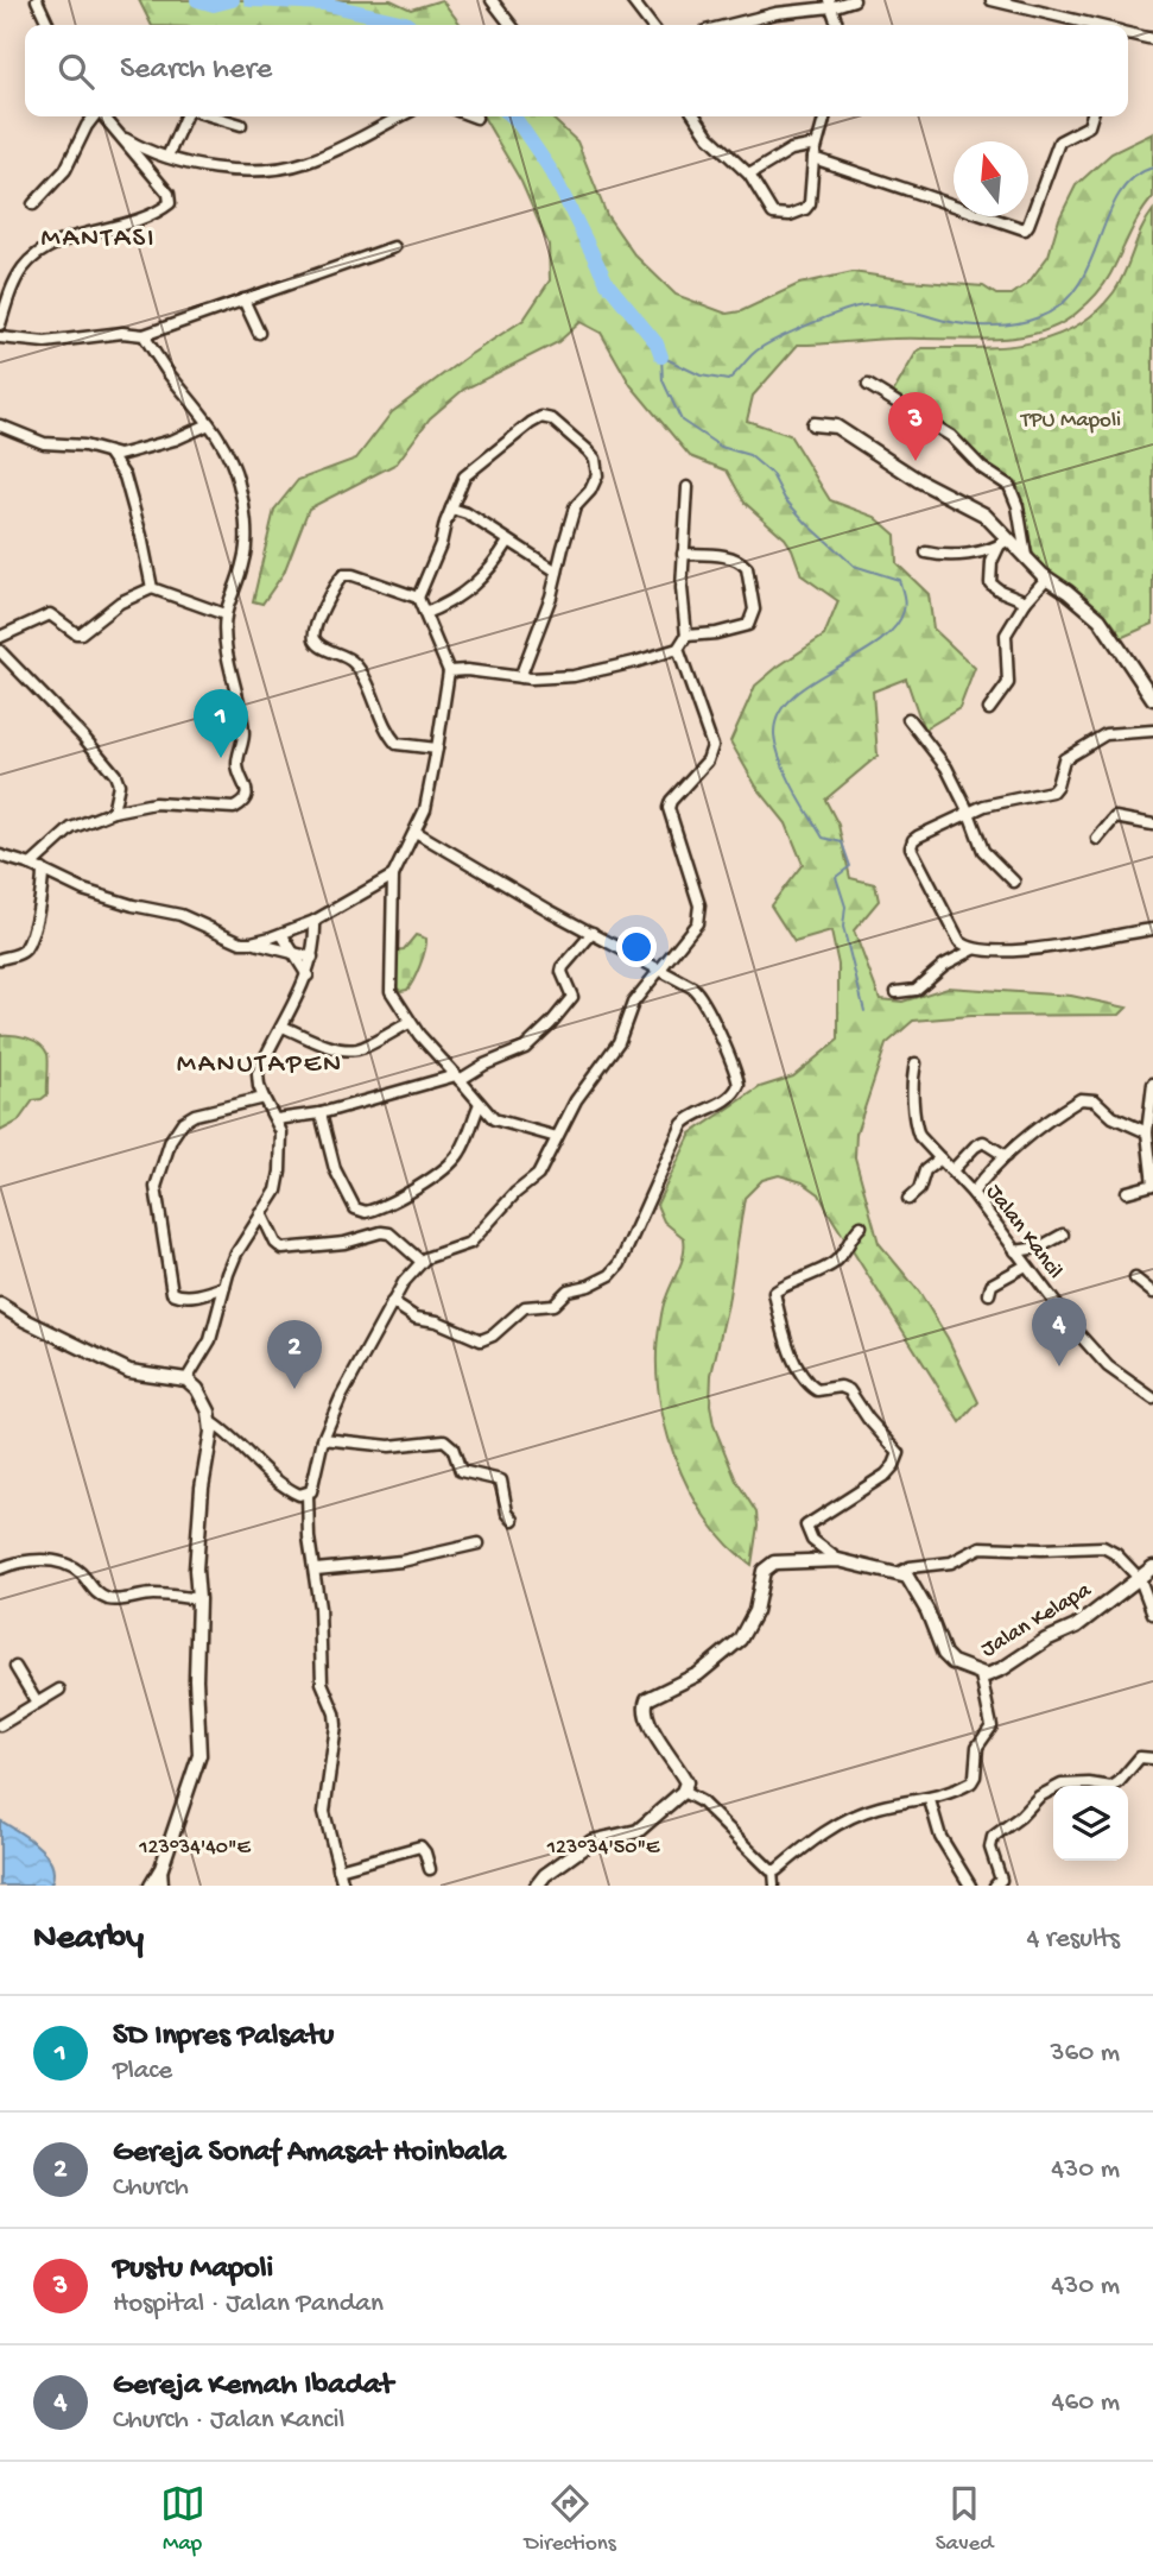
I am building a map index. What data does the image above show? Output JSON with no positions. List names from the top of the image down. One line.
{"streets":{"street":["Jalan Kancil","Jalan Kelapa"]},"districts":["MANTASI","MANUTAPEN"],"parks":["TPU Mapoli"],"north":"top","page":{"search":"Search here","pins":["3","1","4","2"],"heading":["Nearby","4 results"],"list":[{"mark":"1","name":"SD Inpres Palsatu","note":"Place","value":"360 m"},{"mark":"2","name":"Gereja Sonaf Amasat Hoinbala","note":"Church","value":"430 m"},{"mark":"3","name":"Pustu Mapoli","note":"Hospital · Jalan Pandan","value":"430 m"},{"mark":"4","name":"Gereja Kemah Ibadat","note":"Church · Jalan Kancil","value":"460 m"}],"nav":["Map","Directions","Saved"]},"coordinates":["123°34'40\"E","123°34'50\"E"]}
